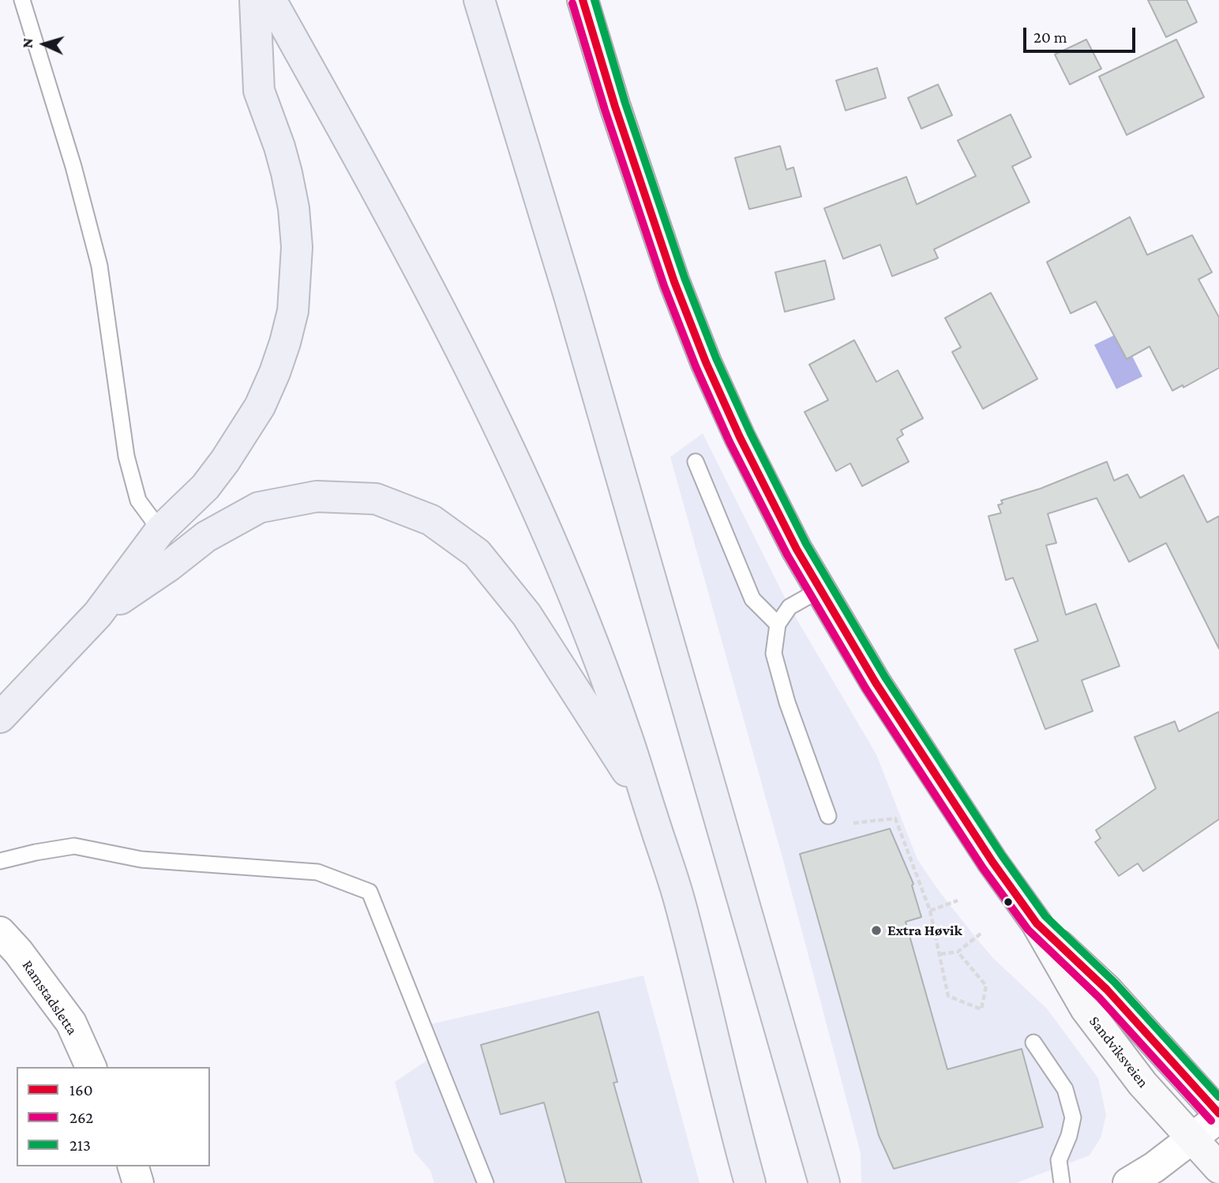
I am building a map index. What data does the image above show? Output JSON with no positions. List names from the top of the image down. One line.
{"streets":{"main road":["Sandviksveien"],"street":["Ramstadsletta"]},"places":["Extra Høvik"],"lines":["transit line 160","transit line 213","transit line 262"],"legend":["160","262","213"],"scale_bar":"20 m","north":"left"}
